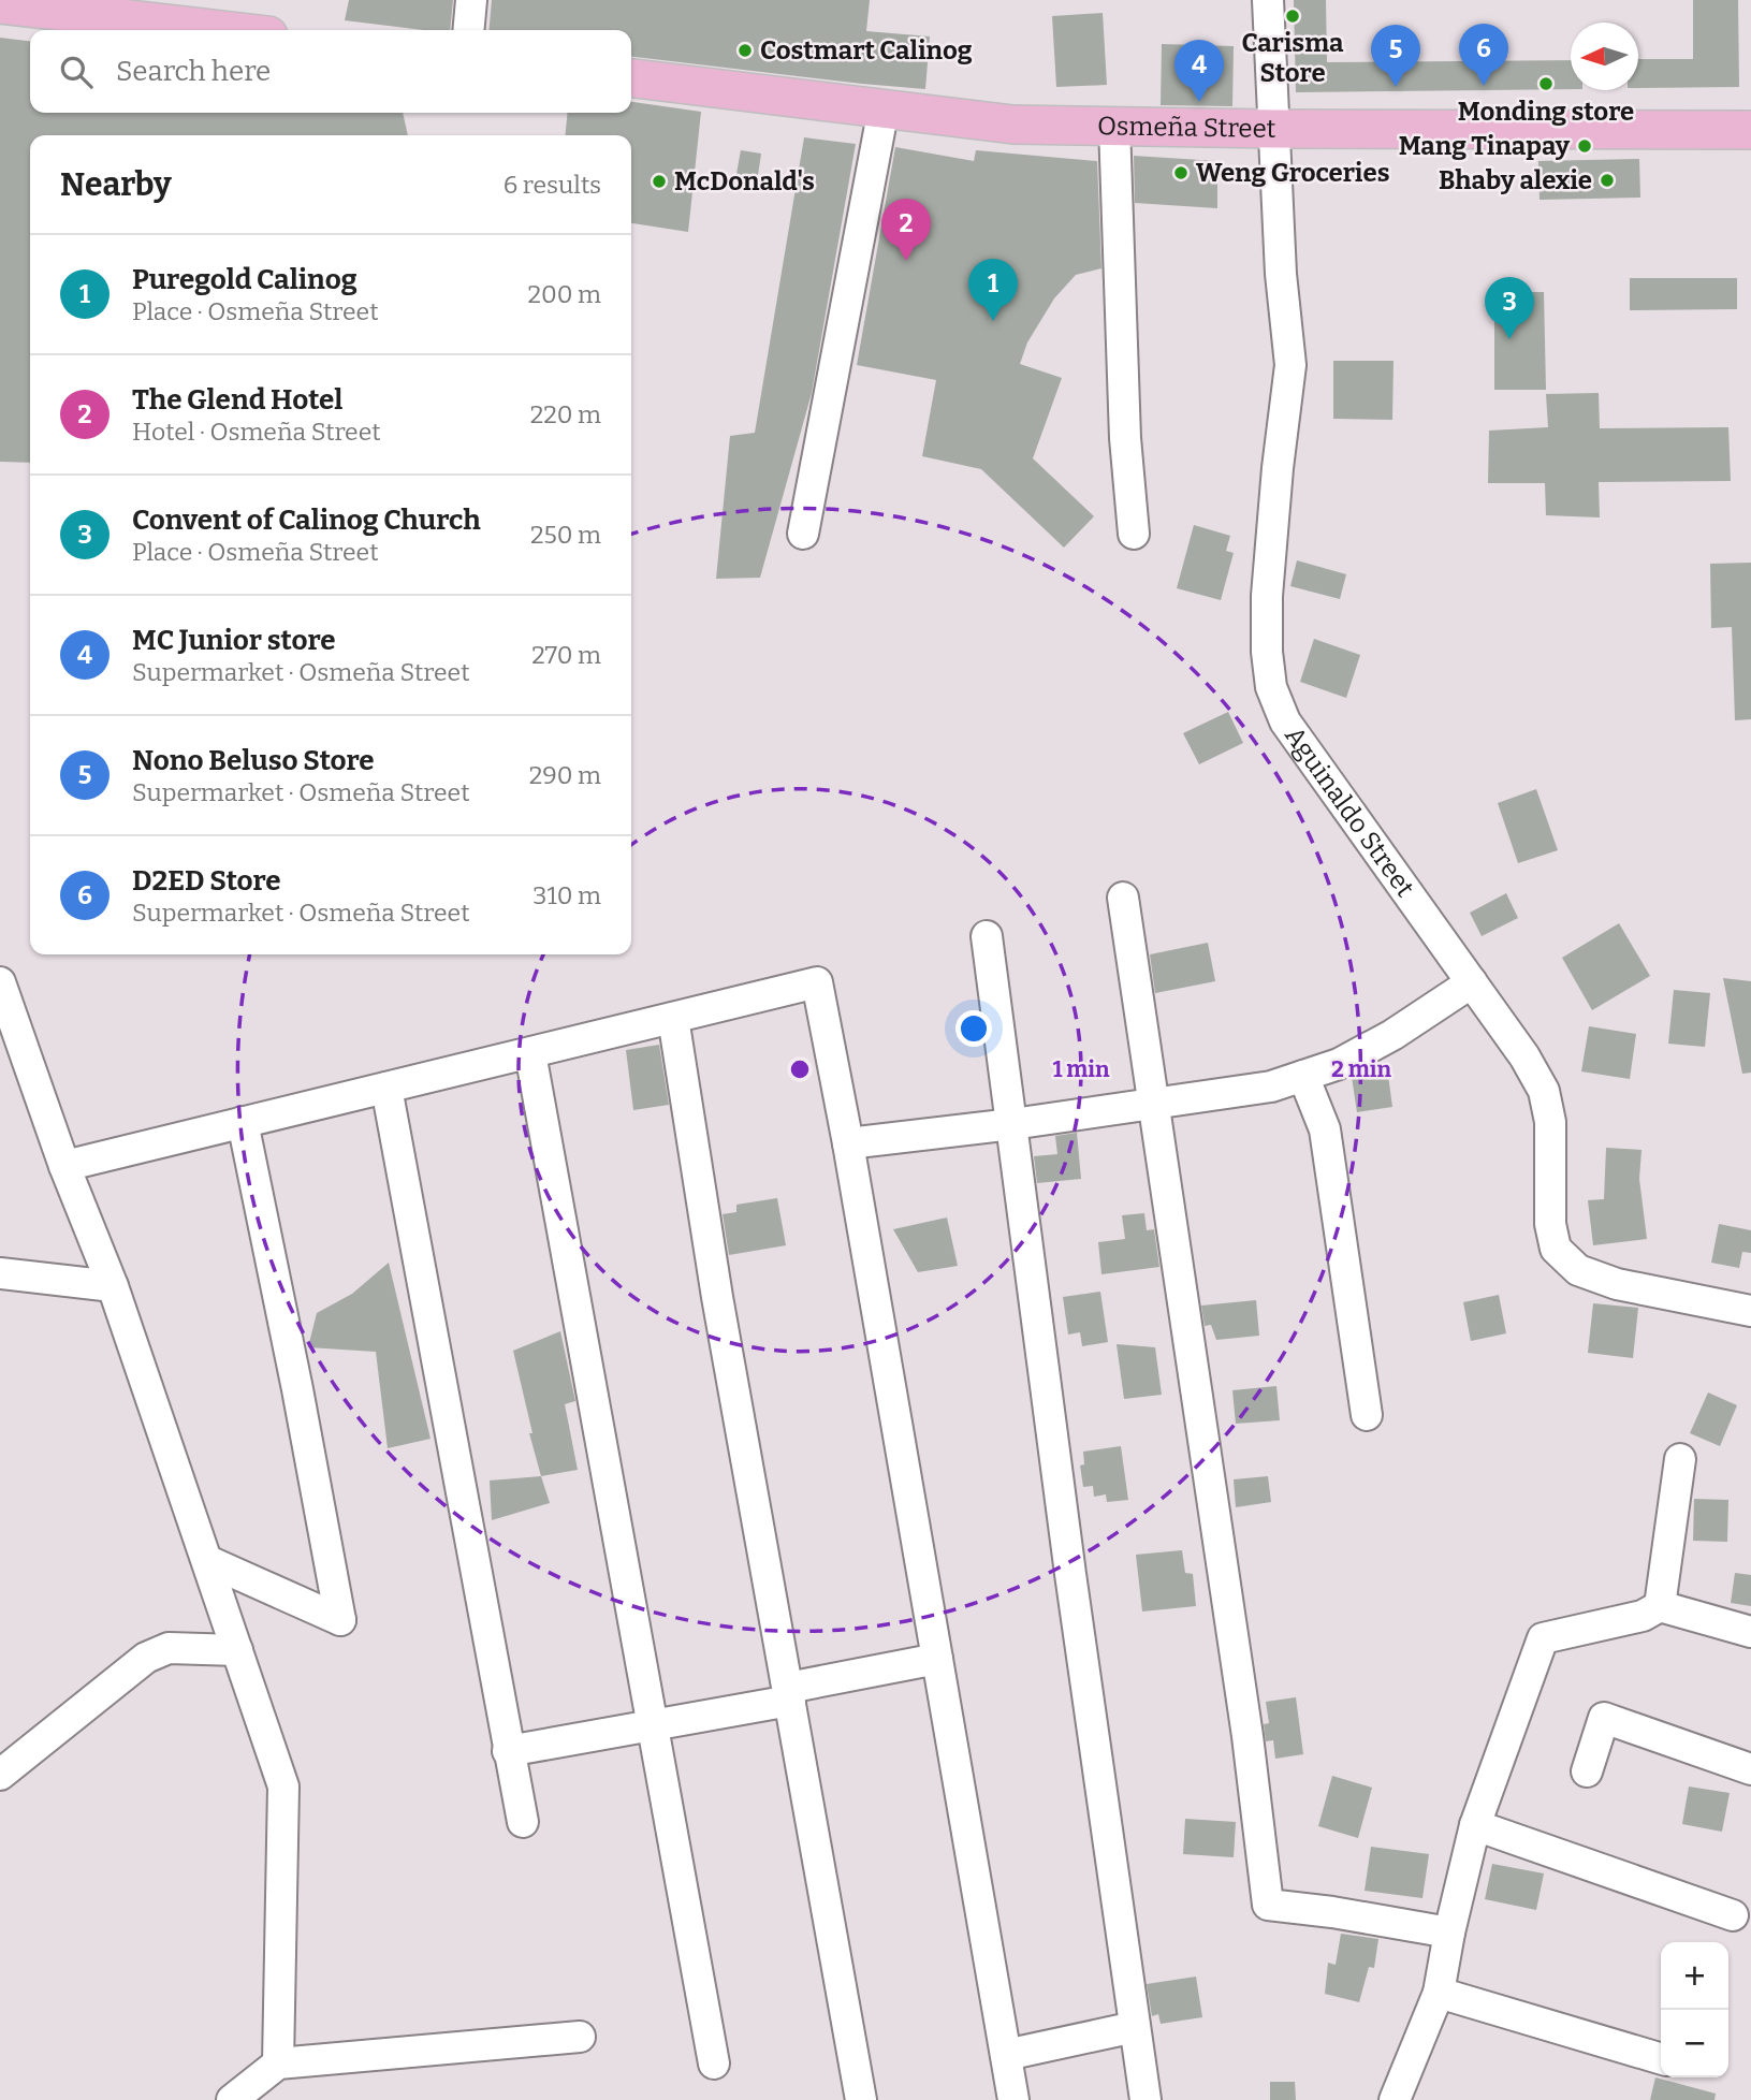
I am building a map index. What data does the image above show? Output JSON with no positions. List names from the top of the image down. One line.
{"streets":{"main road":["Osmeña Street"],"street":["Aguinaldo Street"]},"crossings":[["Osmeña Street","Aguinaldo Street"]],"places":["Carisma Store","Costmart Calinog","Monding store","Mang Tinapay","Weng Groceries","Bhaby alexie","McDonald's"],"north":"left","page":{"pins":["6","5","4","2","1","3"],"search":"Search here","heading":["Nearby","6 results"],"list":[{"mark":"1","name":"Puregold Calinog","note":"Place · Osmeña Street","value":"200 m"},{"mark":"2","name":"The Glend Hotel","note":"Hotel · Osmeña Street","value":"220 m"},{"mark":"3","name":"Convent of Calinog Church","note":"Place · Osmeña Street","value":"250 m"},{"mark":"4","name":"MC Junior store","note":"Supermarket · Osmeña Street","value":"270 m"},{"mark":"5","name":"Nono Beluso Store","note":"Supermarket · Osmeña Street","value":"290 m"},{"mark":"6","name":"D2ED Store","note":"Supermarket · Osmeña Street","value":"310 m"}],"map_buttons":["+","−"]},"rings":["1 min","2 min"]}
